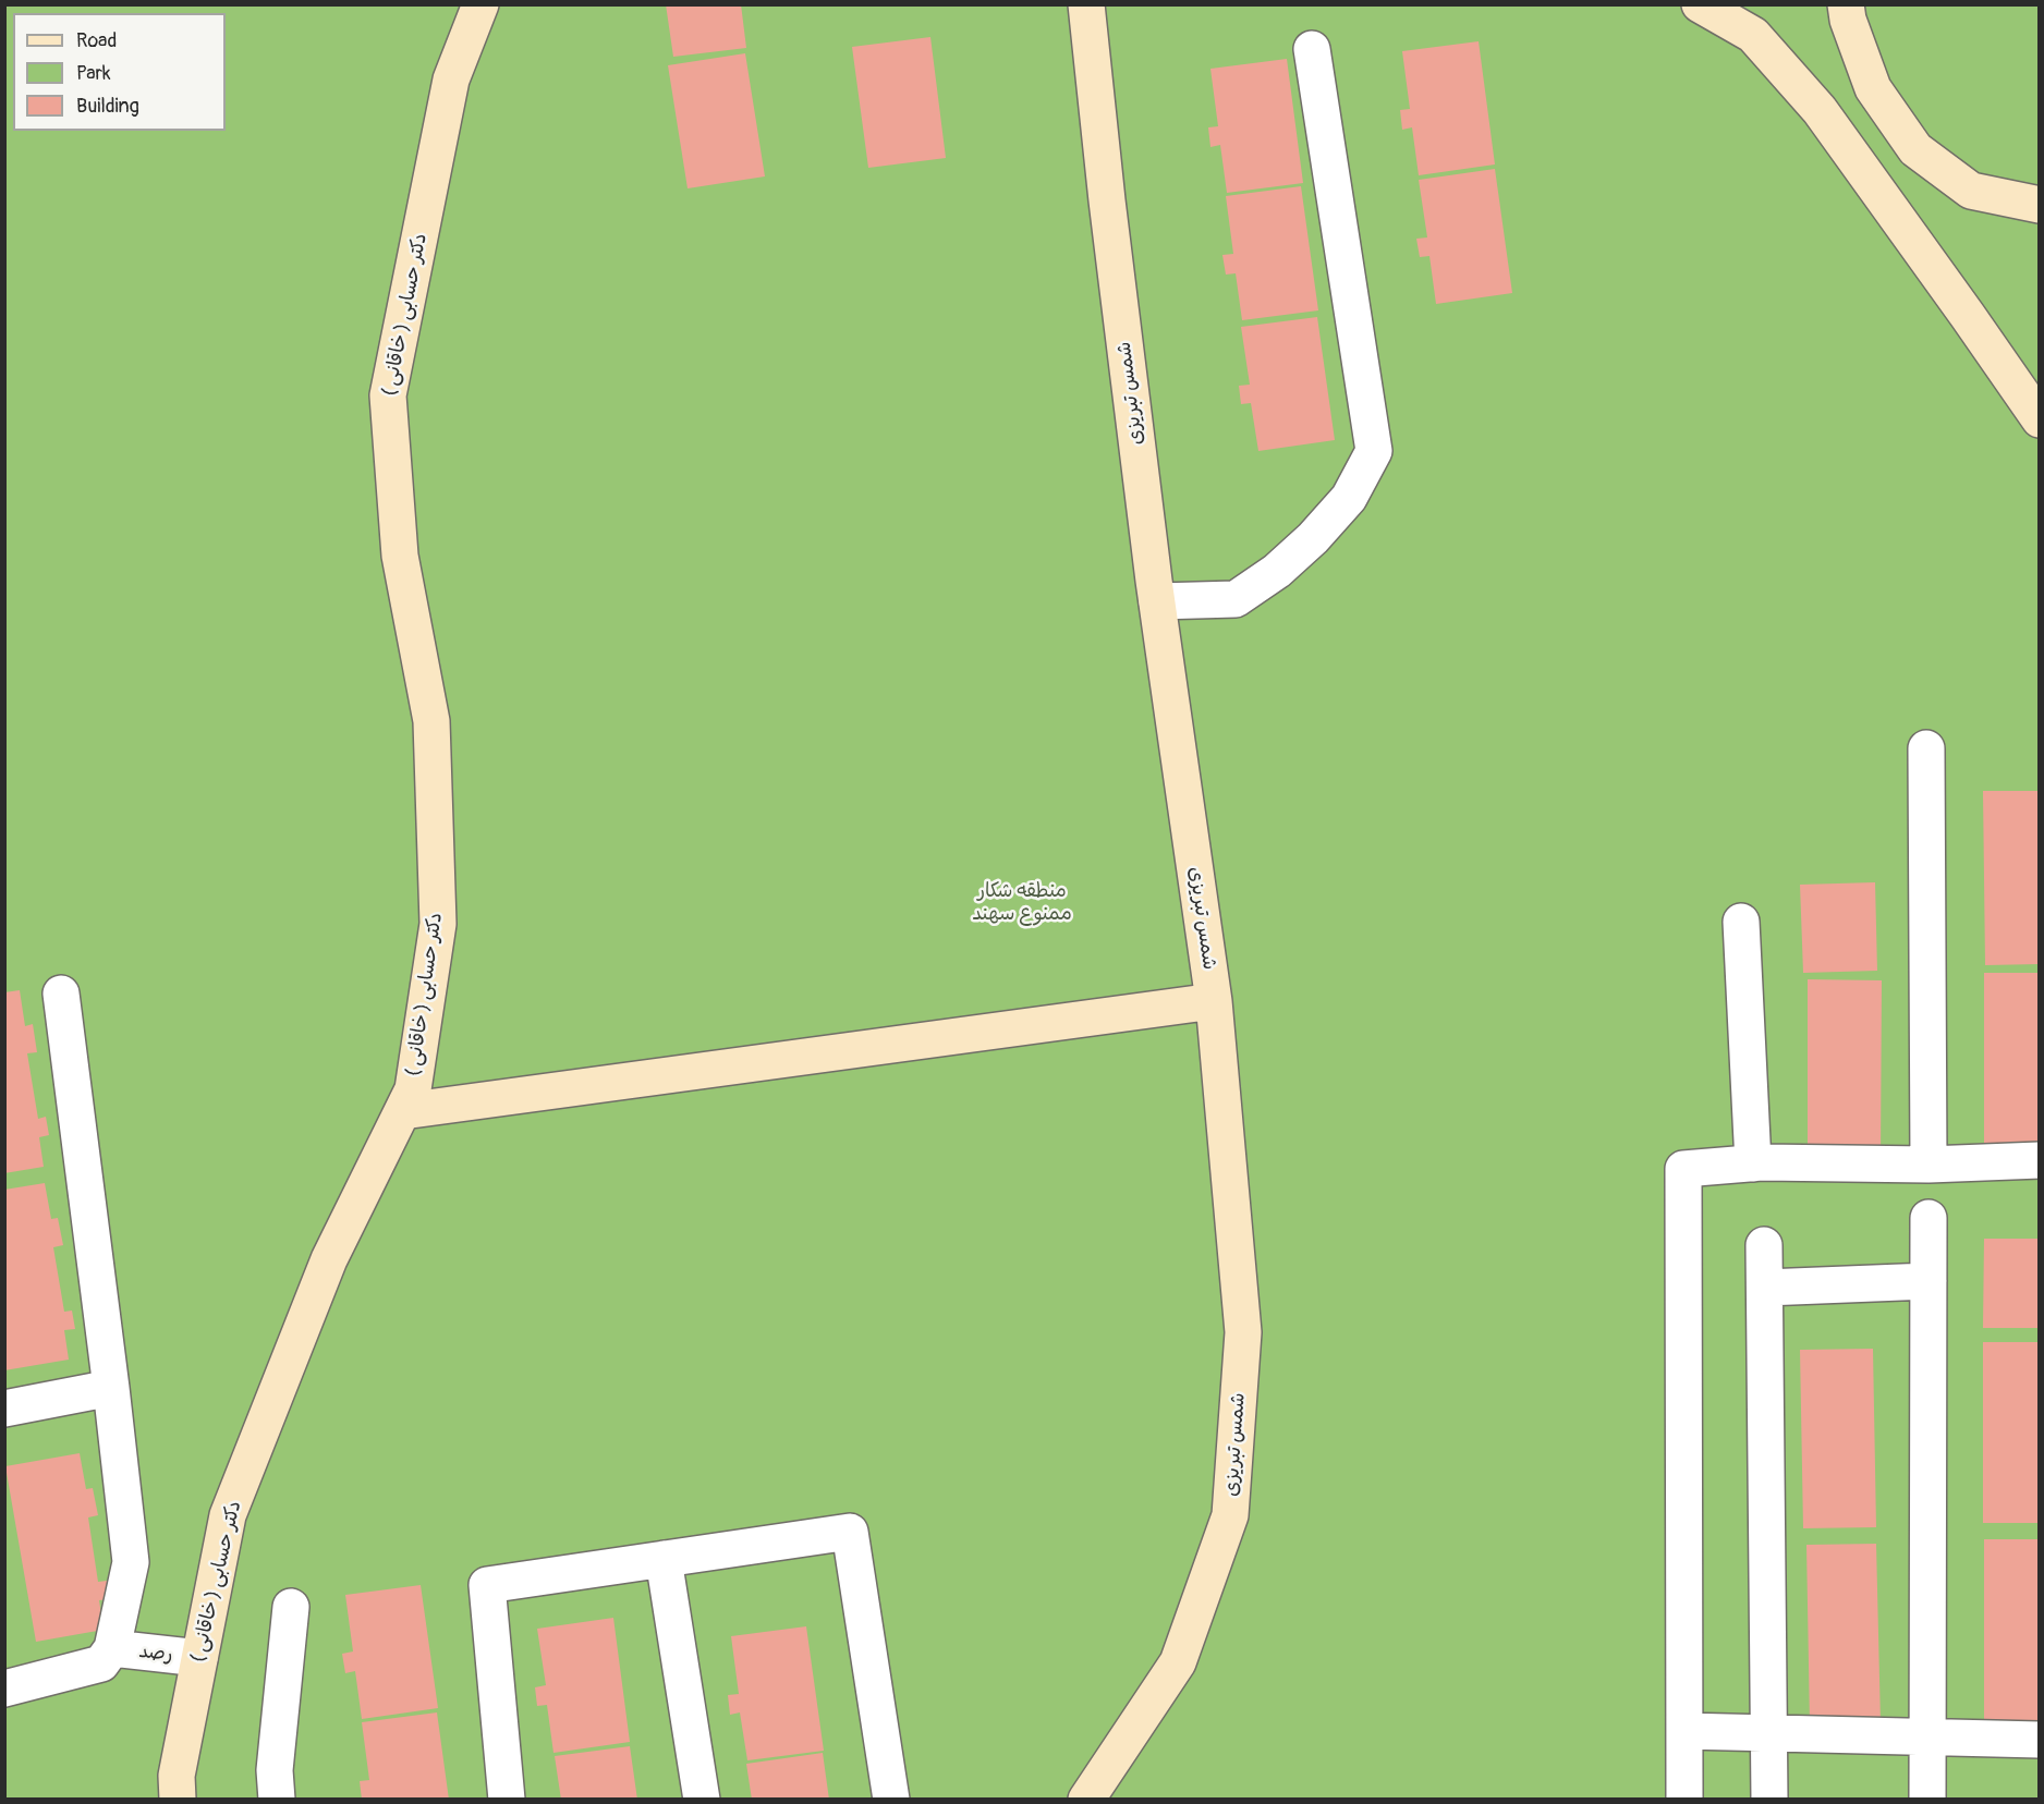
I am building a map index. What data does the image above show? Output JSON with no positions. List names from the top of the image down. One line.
{"streets":{"street":["دکتر حسابی ( خاقانی )","شمس تبریزی","رصد"]},"crossings":[["دکتر حسابی ( خاقانی )","رصد"]],"parks":["منطقه شکار ممنوع سهند"],"legend":["Road","Park","Building"]}
